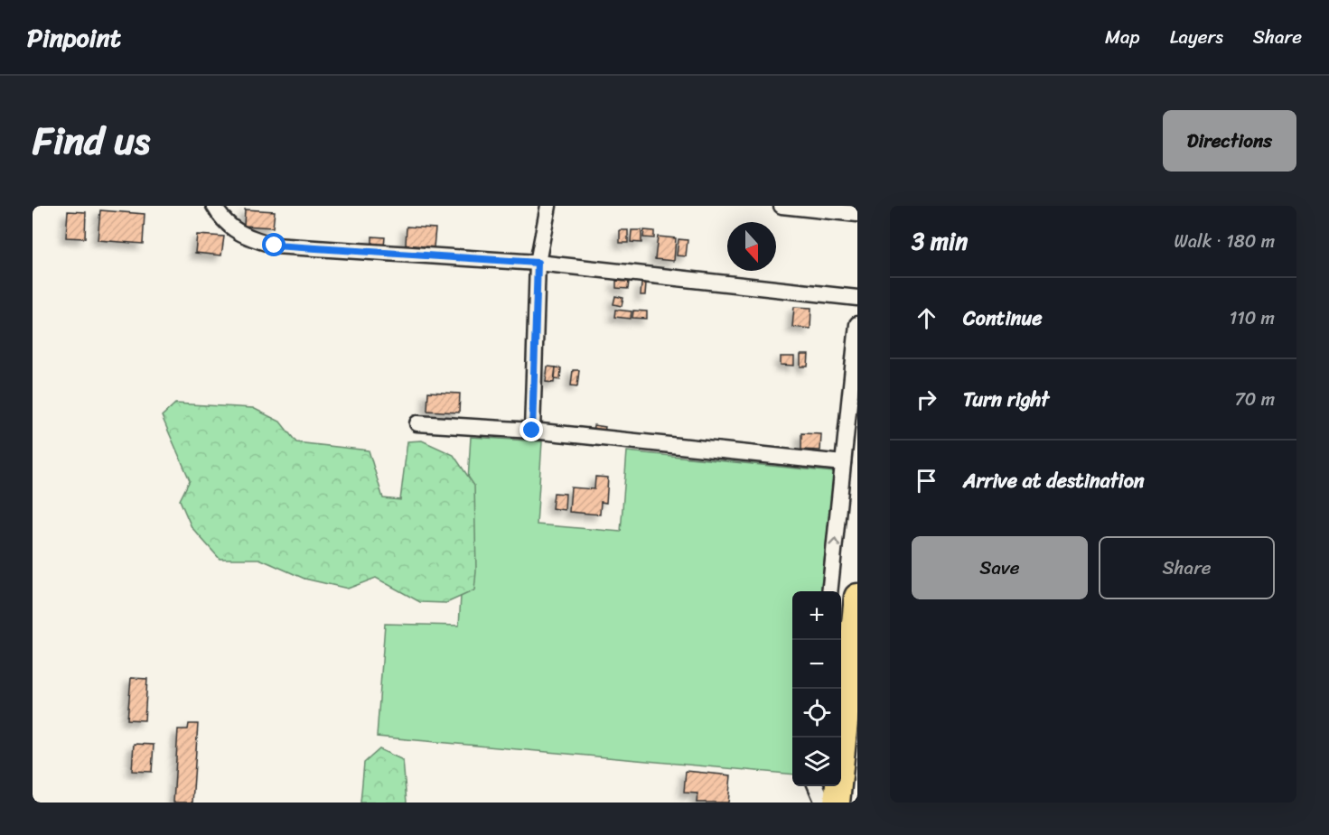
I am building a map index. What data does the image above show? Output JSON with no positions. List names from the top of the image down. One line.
{"north":"bottom","page":{"header":"Pinpoint","nav":["Map","Layers","Share"],"title":"Find us","buttons":["Directions",["Save","Share"]],"heading":["3 min","Walk · 180 m"],"list":[["Continue","110 m"],["Turn right","70 m"],"Arrive at destination"],"map_buttons":["+","−"]}}
